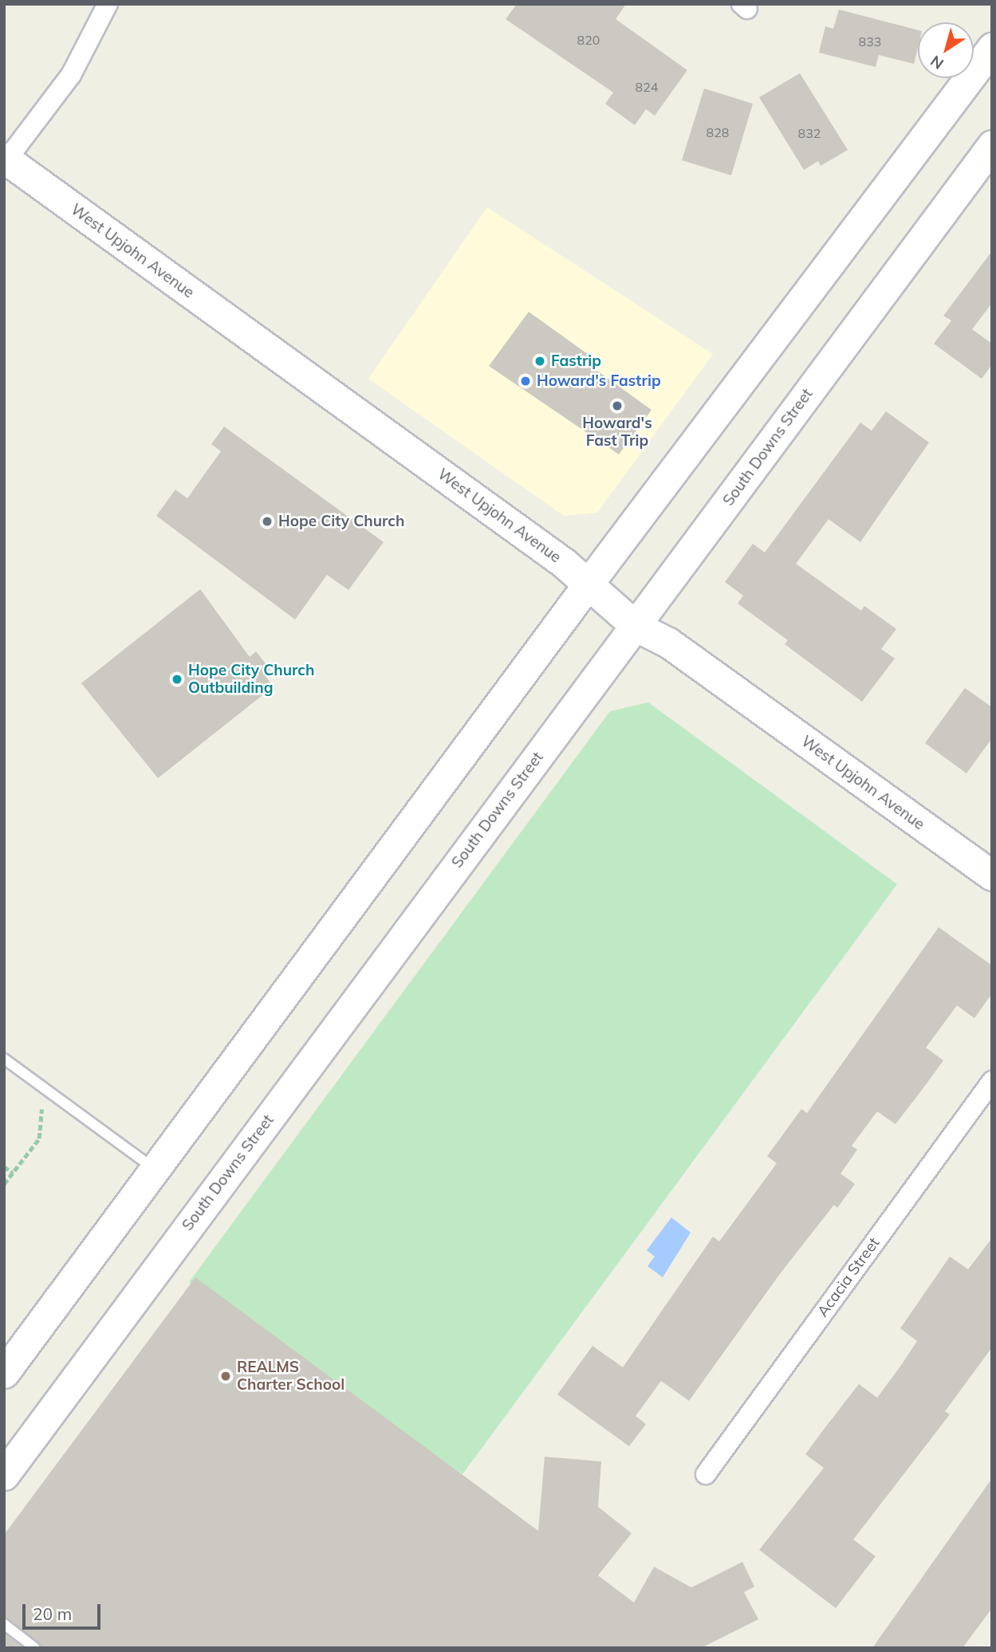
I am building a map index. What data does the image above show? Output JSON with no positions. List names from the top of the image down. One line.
{"streets":{"main road":["West Upjohn Avenue","South Downs Street"],"street":["Acacia Street"]},"crossings":[["West Upjohn Avenue","South Downs Street"]],"places":["Fastrip","Howard's Fastrip","Howard's Fast Trip","Hope City Church","Hope City Church Outbuilding","REALMS Charter School"],"house_numbers":["820","833","824","828","832"],"scale_bar":"20 m","north":"bottom left"}
